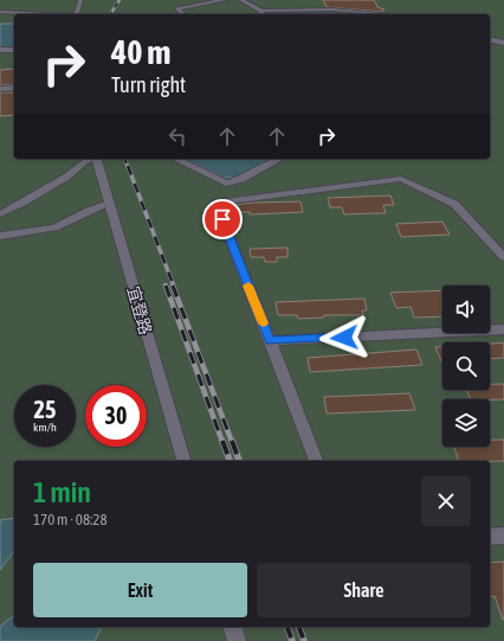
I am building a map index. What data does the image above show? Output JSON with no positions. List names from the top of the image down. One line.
{"streets":{"street":["宜登路"]},"page":{"turn":["40 m","Turn right"],"speed":"25 km/h","limit":"30","heading":["1 min","170 m · 08:28"],"buttons":["Exit","Share"]}}
